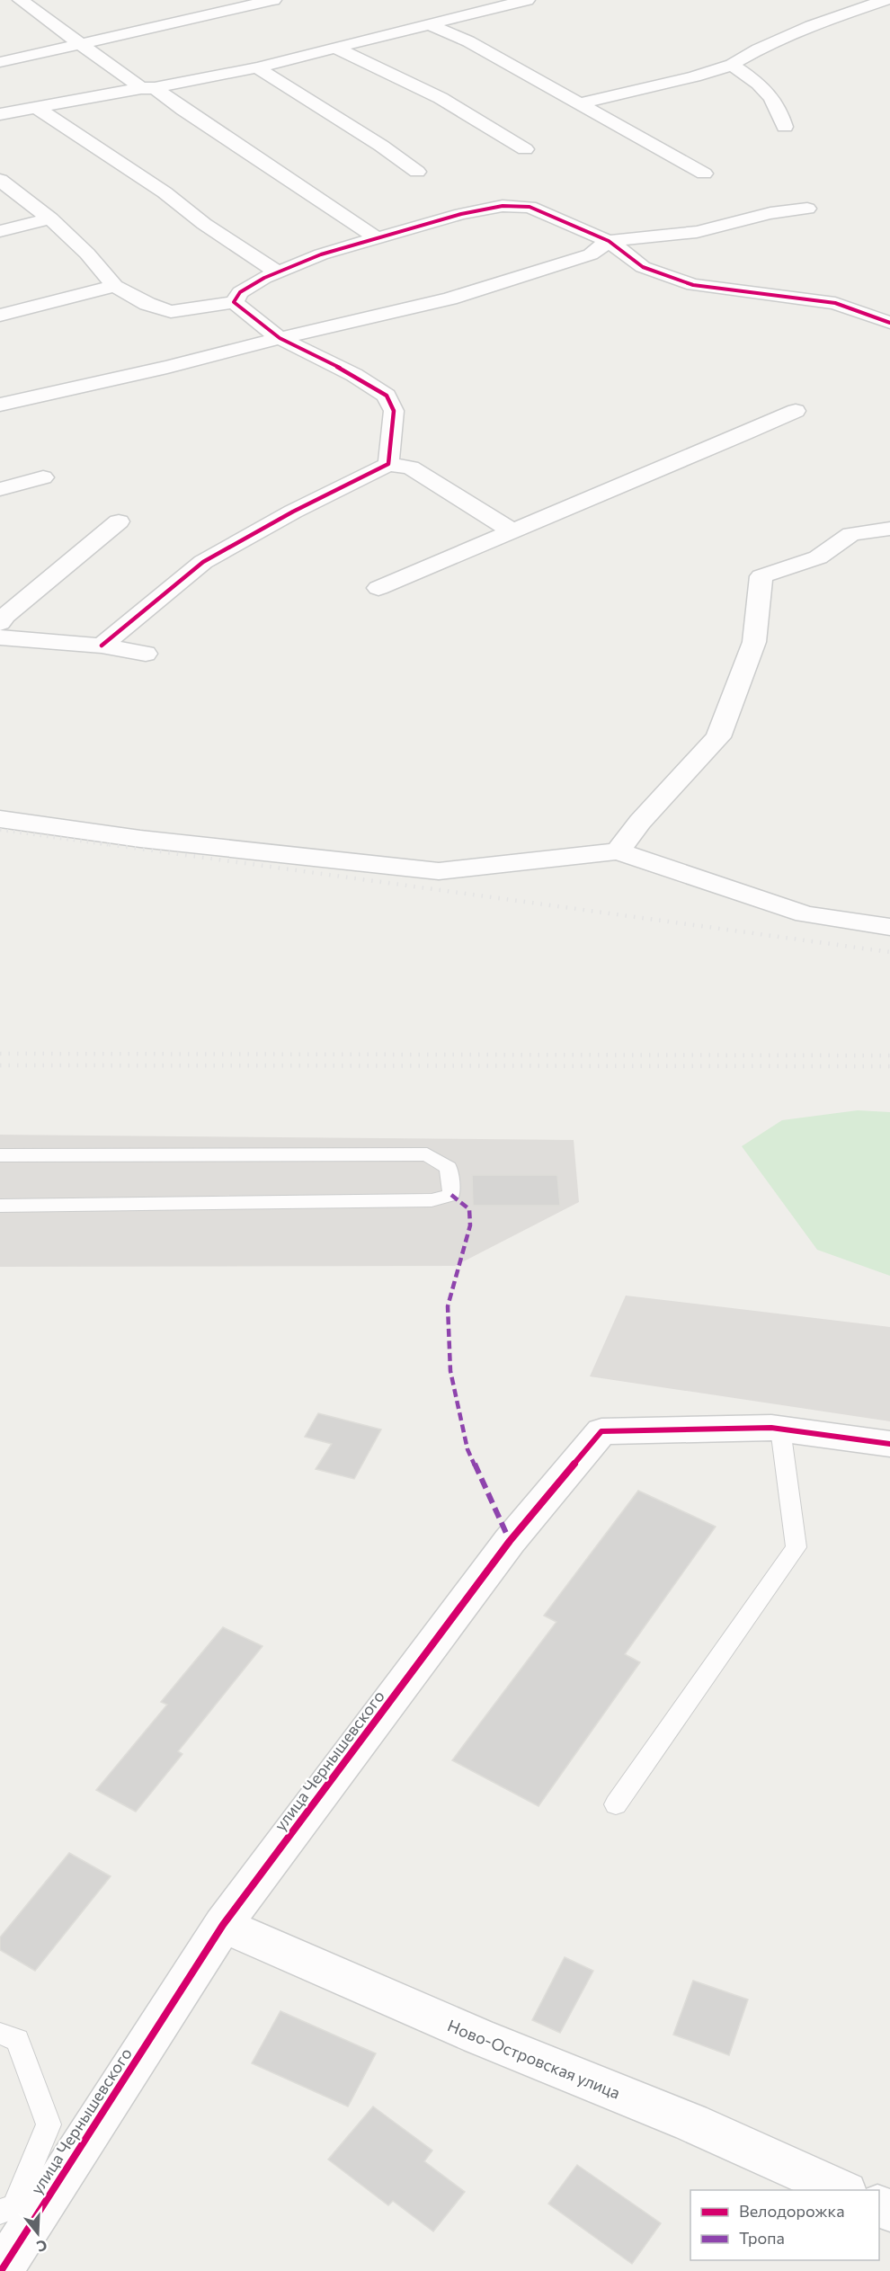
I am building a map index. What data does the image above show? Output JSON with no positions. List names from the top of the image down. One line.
{"streets":{"street":["улица Чернышевского","Ново-Островская улица"]},"crossings":[["улица Чернышевского","Ново-Островская улица"]],"legend":["Велодорожка","Тропа"],"north":"bottom"}
